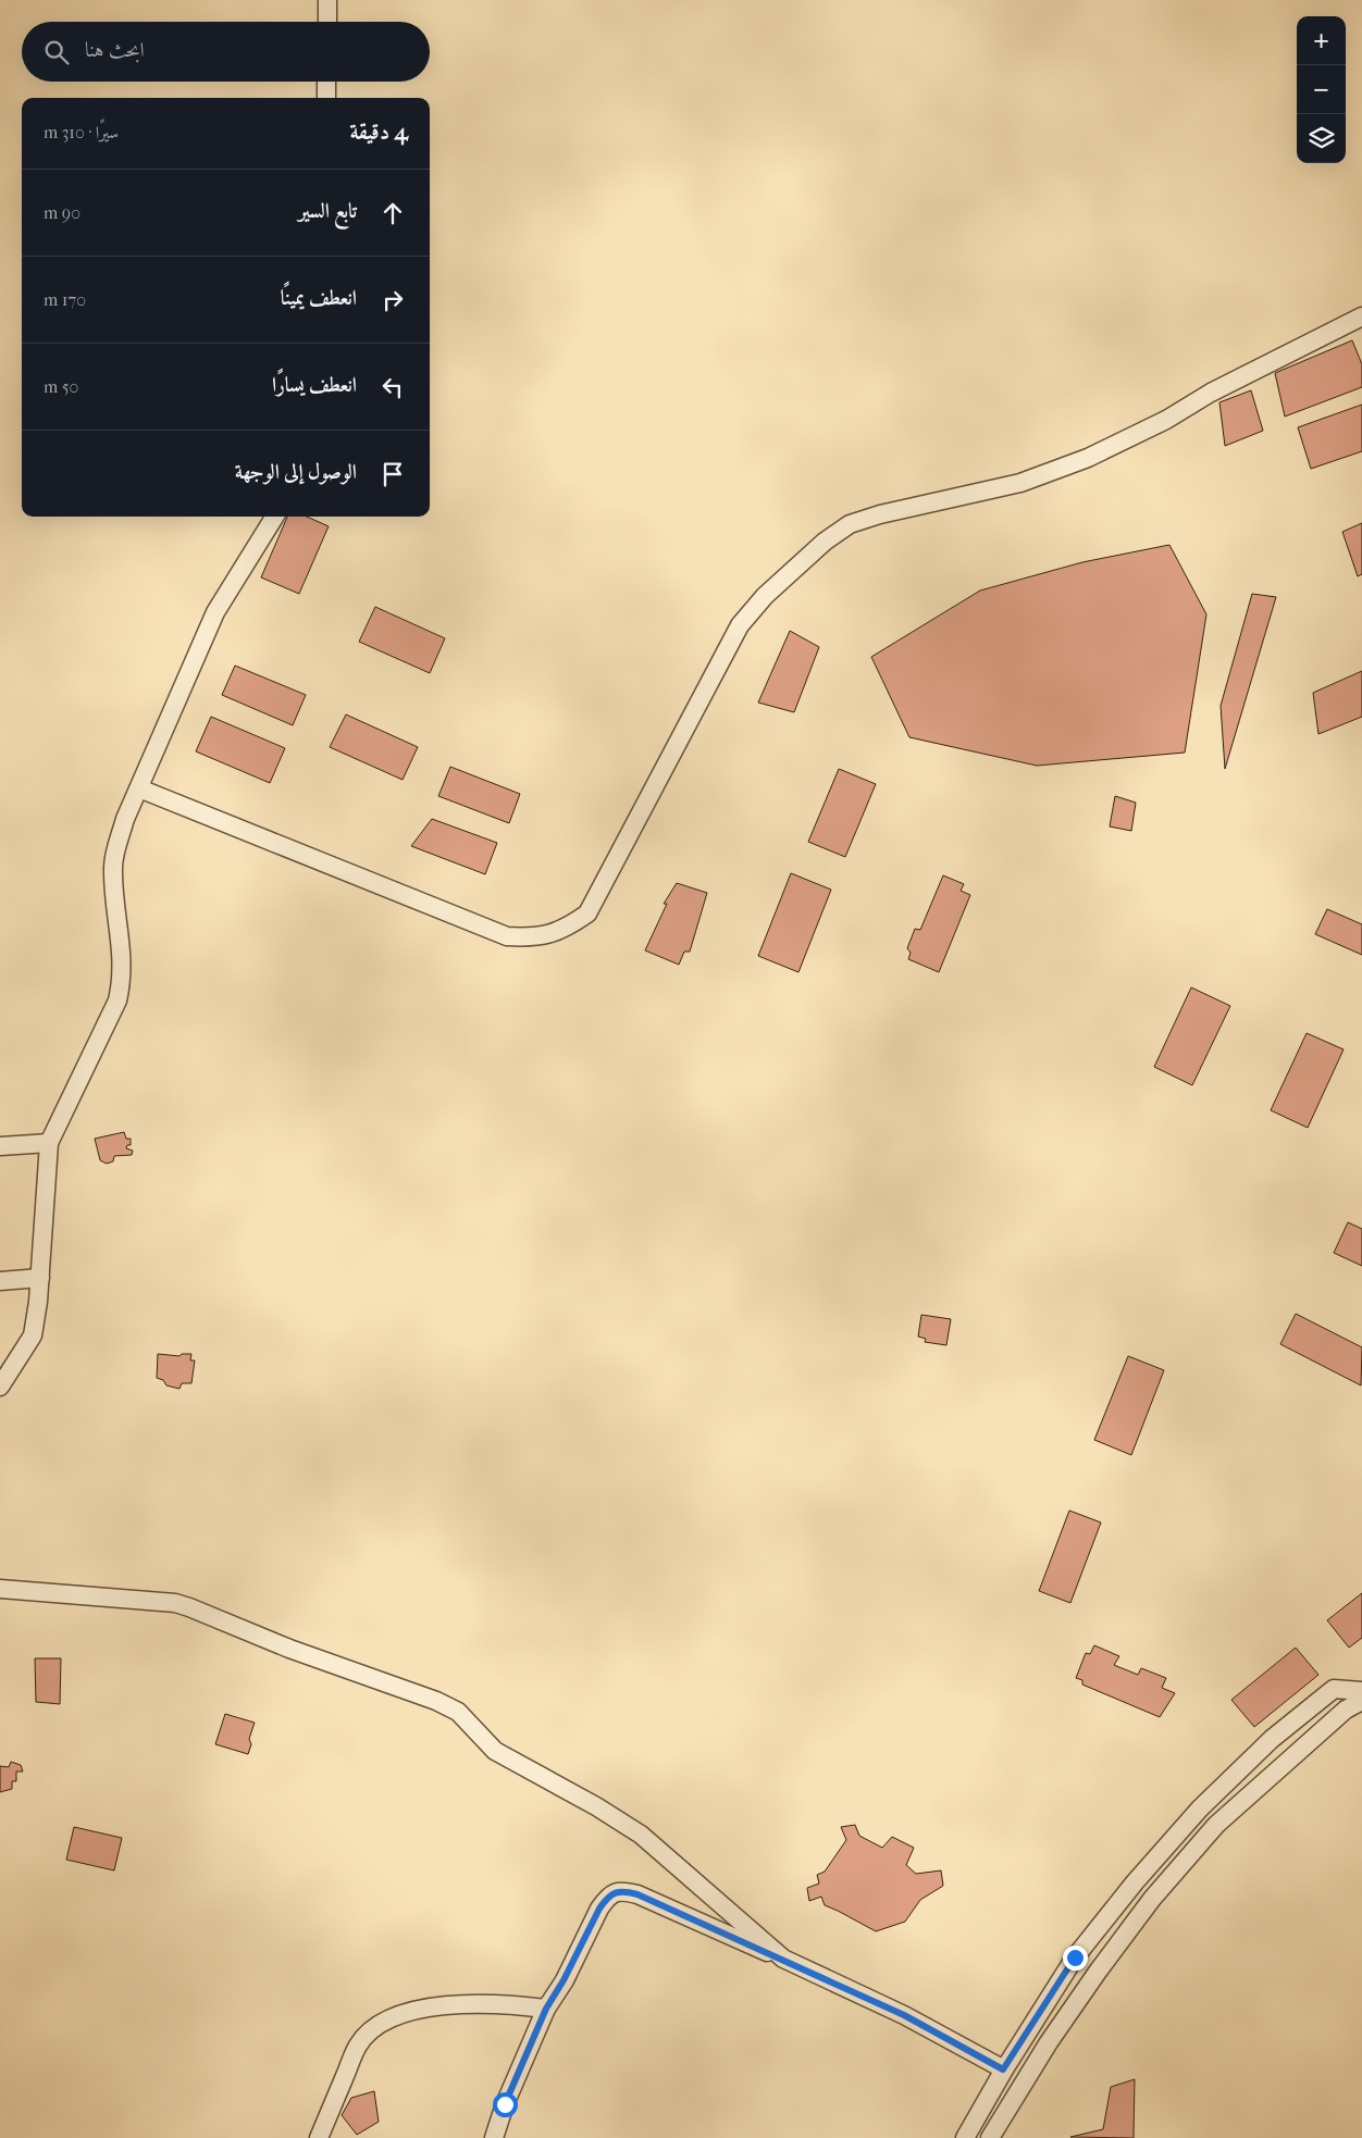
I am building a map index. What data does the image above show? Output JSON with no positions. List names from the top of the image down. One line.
{"page":{"map_buttons":["+","−"],"search":"ابحث هنا","heading":["4 دقيقة","سيرًا · 310 m"],"list":[["تابع السير","90 m"],["انعطف يمينًا","170 m"],["انعطف يسارًا","50 m"],"الوصول إلى الوجهة"]}}
